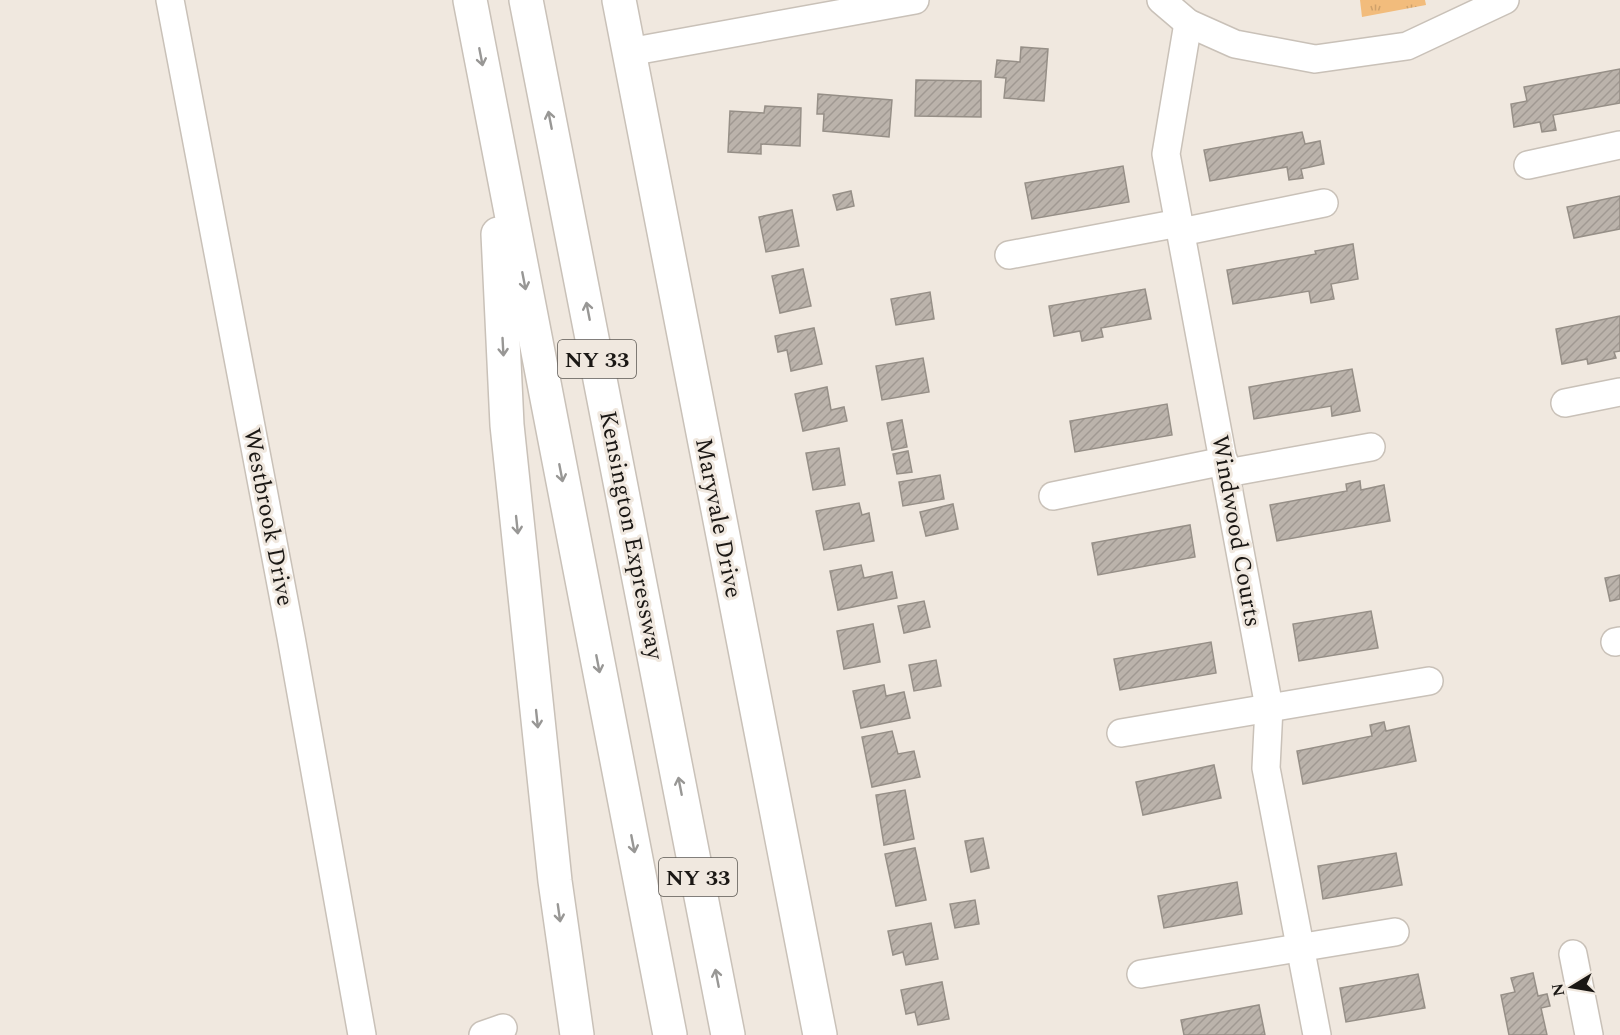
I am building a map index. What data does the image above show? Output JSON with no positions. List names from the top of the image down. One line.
{"streets":{"main road":["NY 33","Maryvale Drive","Kensington Expressway"],"street":["Westbrook Drive","Windwood Courts"]},"north":"left"}
